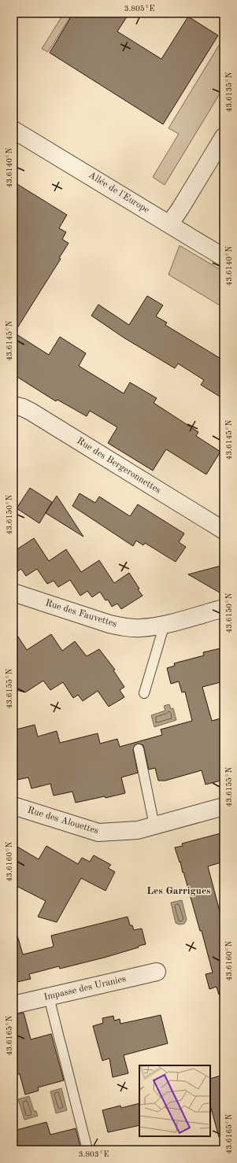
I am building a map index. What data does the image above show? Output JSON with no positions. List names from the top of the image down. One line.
{"streets":{"street":["Allée de l'Europe","Rue des Bergeronnettes","Rue des Fauvettes","Rue des Alouettes","Impasse des Uranies"]},"districts":["Les Garrigues"],"coordinates":["3.805°E","43.6135°N","43.6140°N","43.6145°N","43.6150°N","43.6155°N","43.6160°N","43.6165°N","3.803°E"]}
